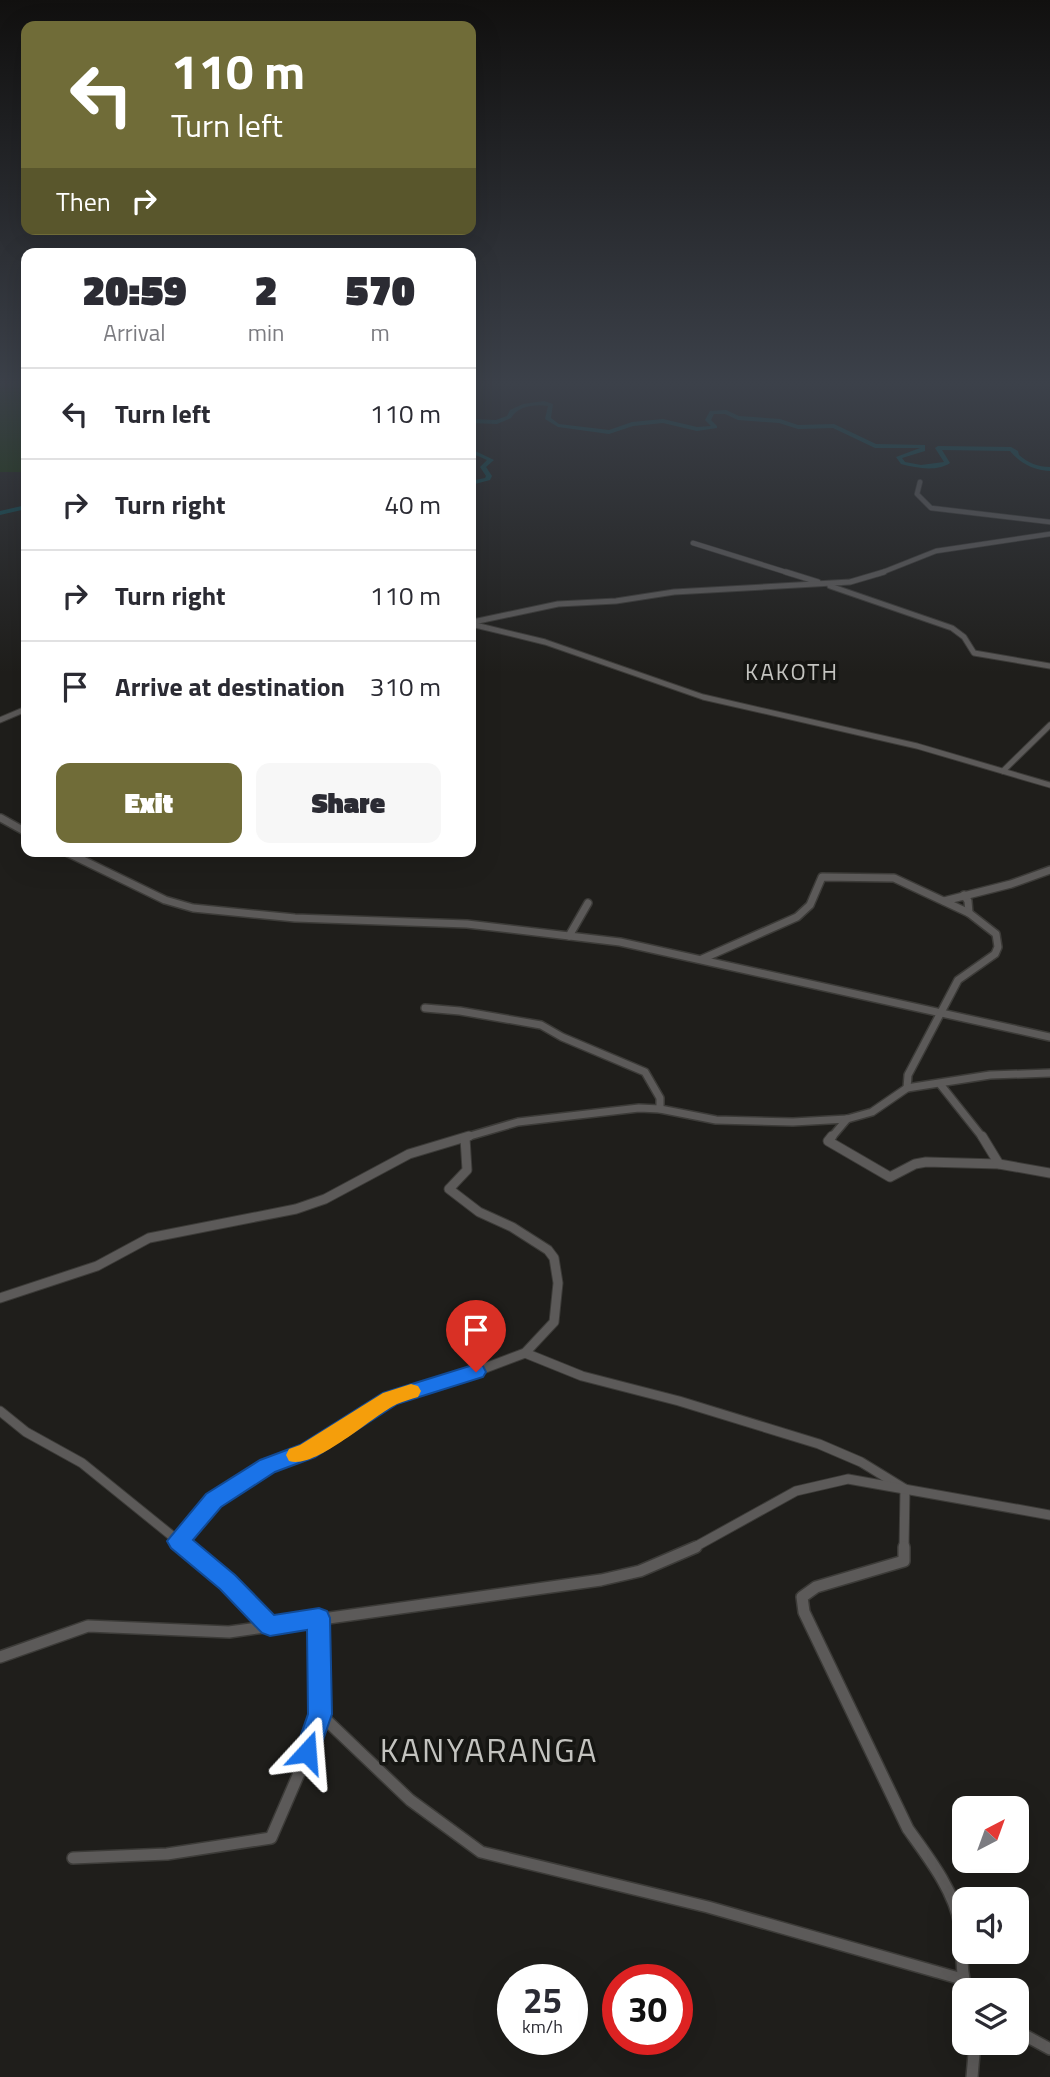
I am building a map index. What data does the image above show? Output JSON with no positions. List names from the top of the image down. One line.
{"districts":["KAKOTH","KANYARANGA"],"north":"top right","page":{"turn":["110 m","Turn left"],"then":"Then","eta":["20:59","Arrival","2","min","570","m"],"list":[{"name":"Turn left","value":"110 m"},{"name":"Turn right","value":"40 m"},{"name":"Turn right","value":"110 m"},{"name":"Arrive at destination","value":"310 m"}],"buttons":["Exit","Share"],"speed":"25 km/h","limit":"30"}}
